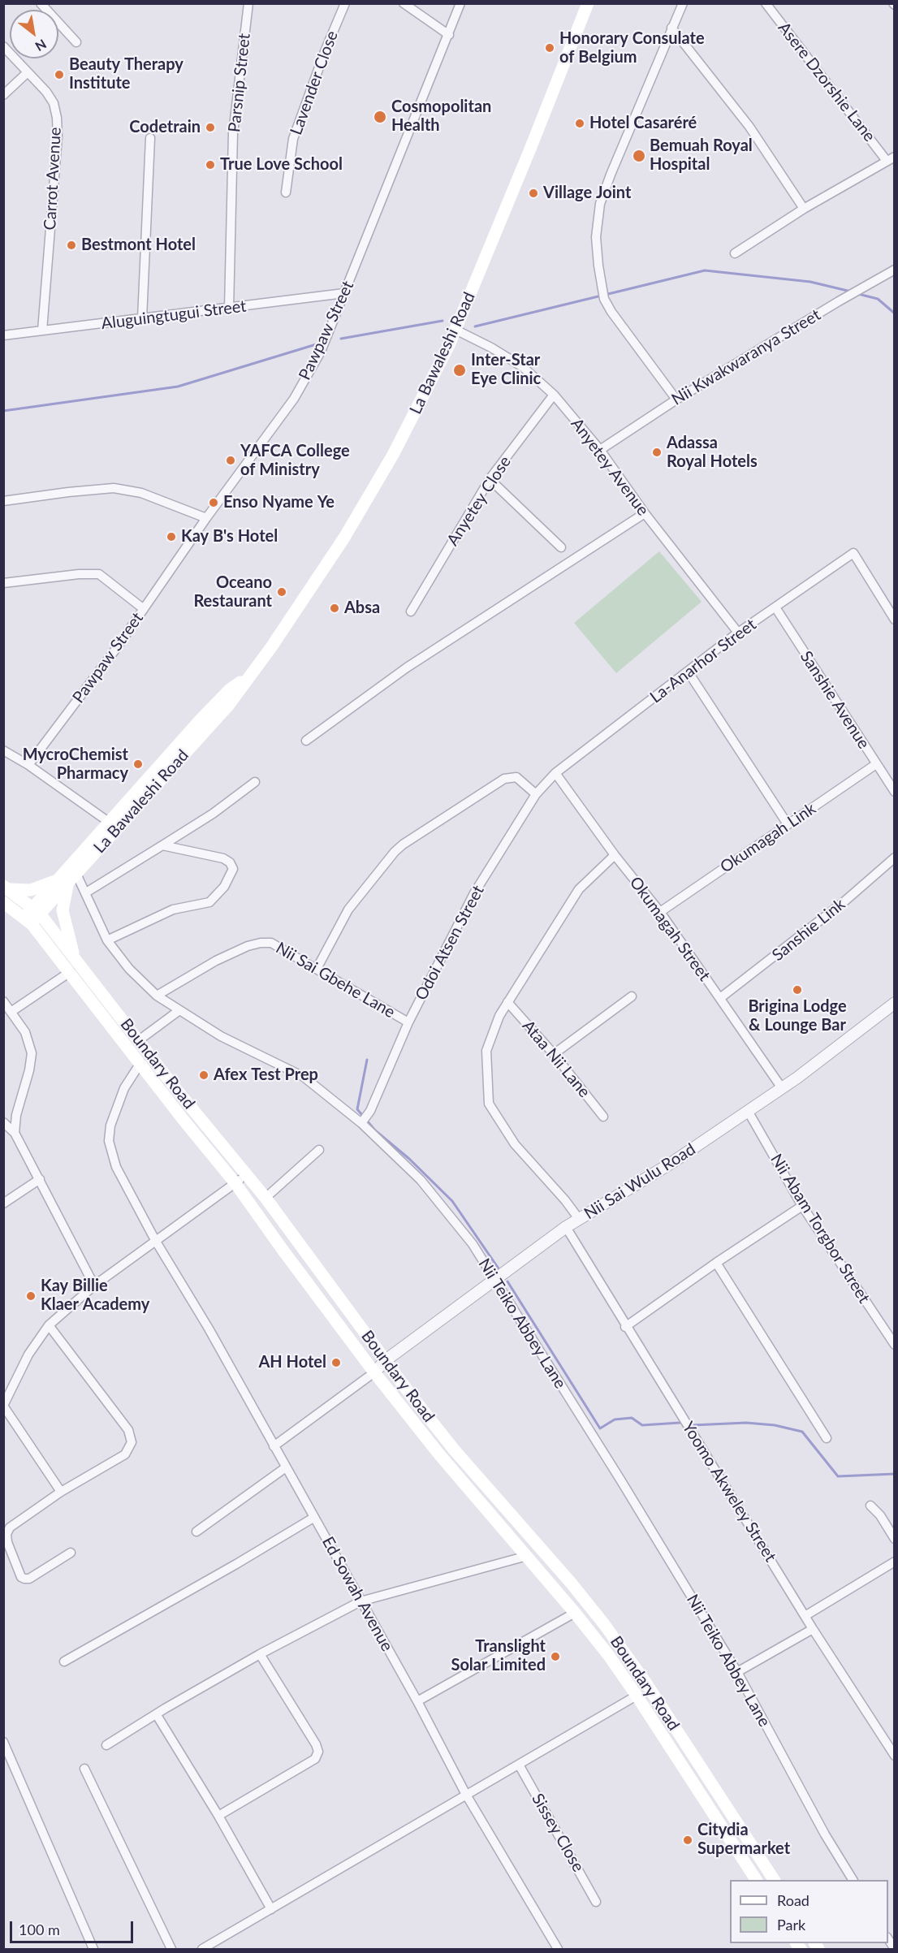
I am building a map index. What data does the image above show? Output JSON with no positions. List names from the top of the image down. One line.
{"streets":{"main road":["La Bawaleshi Road","Boundary Road"],"street":["Asere Dzorshie Lane","Parsnip Street","Lavender Close","Carrot Avenue","Aluguingtugui Street","Pawpaw Street","Nii Kwakwaranya Street","Anyetey Avenue","Anyetey Close","La-Anarhor Street","Sanshie Avenue","Okumagah Link","Okumagah Street","Sanshie Link","Odoi Atsen Street","Nii Sai Gbehe Lane","Ataa Nii Lane","Nii Sai Wulu Road","Nii Abam Torgbor Street","Nii Teiko Abbey Lane","Yoomo Akweley Street","Ed Sowah Avenue","Sissey Close"]},"crossings":[["Parsnip Street","Aluguingtugui Street"],["Carrot Avenue","Aluguingtugui Street"],["Aluguingtugui Street","Pawpaw Street"],["La Bawaleshi Road","Anyetey Avenue"],["La Bawaleshi Road","Boundary Road"],["La Bawaleshi Road","Nii Teiko Abbey Lane"],["Nii Kwakwaranya Street","Anyetey Avenue"],["Anyetey Avenue","Anyetey Close"],["Anyetey Avenue","La-Anarhor Street"],["La-Anarhor Street","Sanshie Avenue"],["La-Anarhor Street","Okumagah Street"],["La-Anarhor Street","Odoi Atsen Street"],["Sanshie Avenue","Okumagah Link"],["Okumagah Link","Okumagah Street"],["Okumagah Street","Sanshie Link"],["Okumagah Street","Odoi Atsen Street"],["Okumagah Street","Nii Sai Wulu Road"],["Odoi Atsen Street","Nii Sai Gbehe Lane"],["Odoi Atsen Street","Nii Teiko Abbey Lane"],["Nii Sai Gbehe Lane","Nii Teiko Abbey Lane"],["Boundary Road","Nii Sai Wulu Road"],["Boundary Road","Ed Sowah Avenue"],["Nii Sai Wulu Road","Nii Abam Torgbor Street"],["Nii Sai Wulu Road","Nii Teiko Abbey Lane"],["Nii Sai Wulu Road","Yoomo Akweley Street"]],"places":["Honorary Consulate of Belgium","Beauty Therapy Institute","Cosmopolitan Health","Hotel Casaréré","Codetrain","Bemuah Royal Hospital","True Love School","Village Joint","Bestmont Hotel","Inter-Star Eye Clinic","Adassa Royal Hotels","YAFCA College of Ministry","Enso Nyame Ye","Kay B's Hotel","Oceano Restaurant","Absa","MycroChemist Pharmacy","Brigina Lodge & Lounge Bar","Afex Test Prep","Kay Billie Klaer Academy","AH Hotel","Translight Solar Limited","Citydia Supermarket"],"legend":["Road","Park"],"scale_bar":"100 m","north":"bottom right"}
